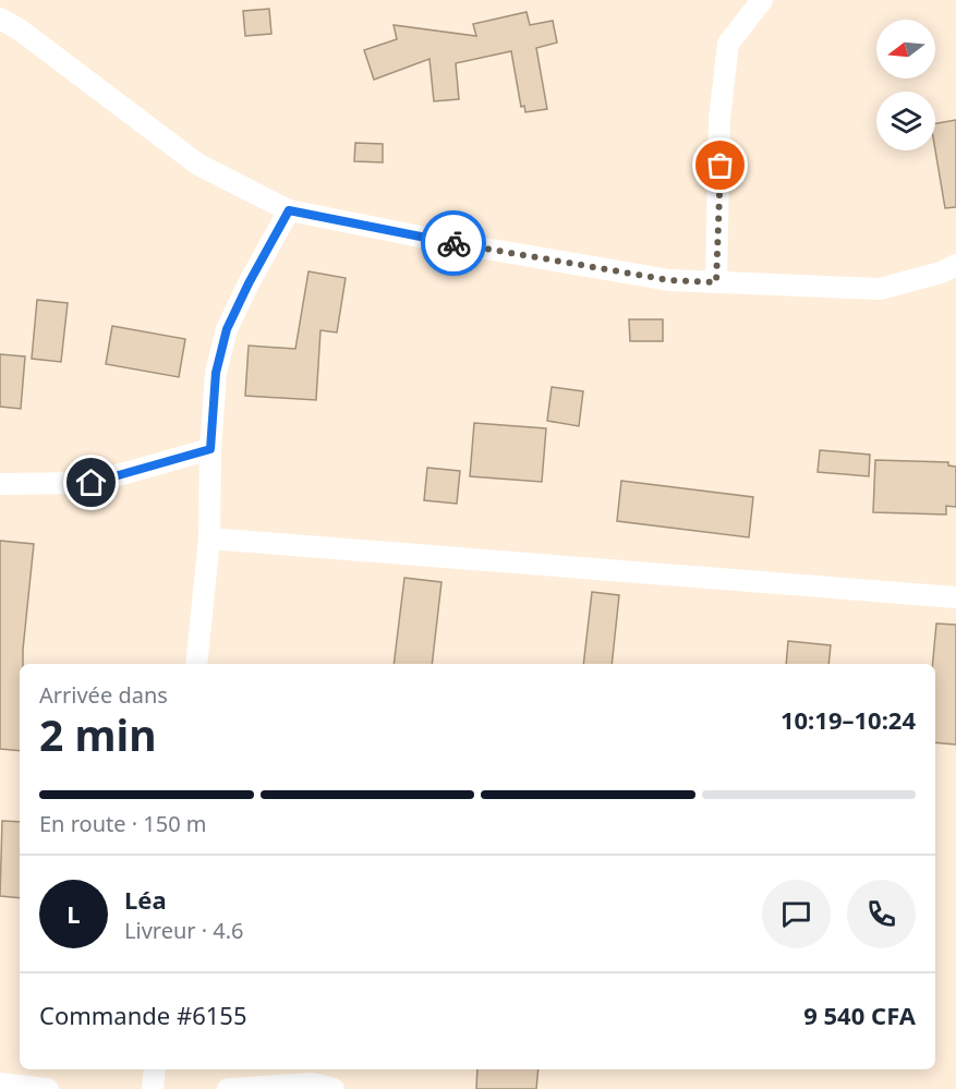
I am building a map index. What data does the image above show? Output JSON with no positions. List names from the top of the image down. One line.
{"north":"left","page":{"heading":["2 min","Arrivée dans","10:19–10:24"],"panel":["Léa","Livreur · 4.6","Commande #6155","9 540 CFA"],"bar":"En route · 150 m","round":"L"}}
